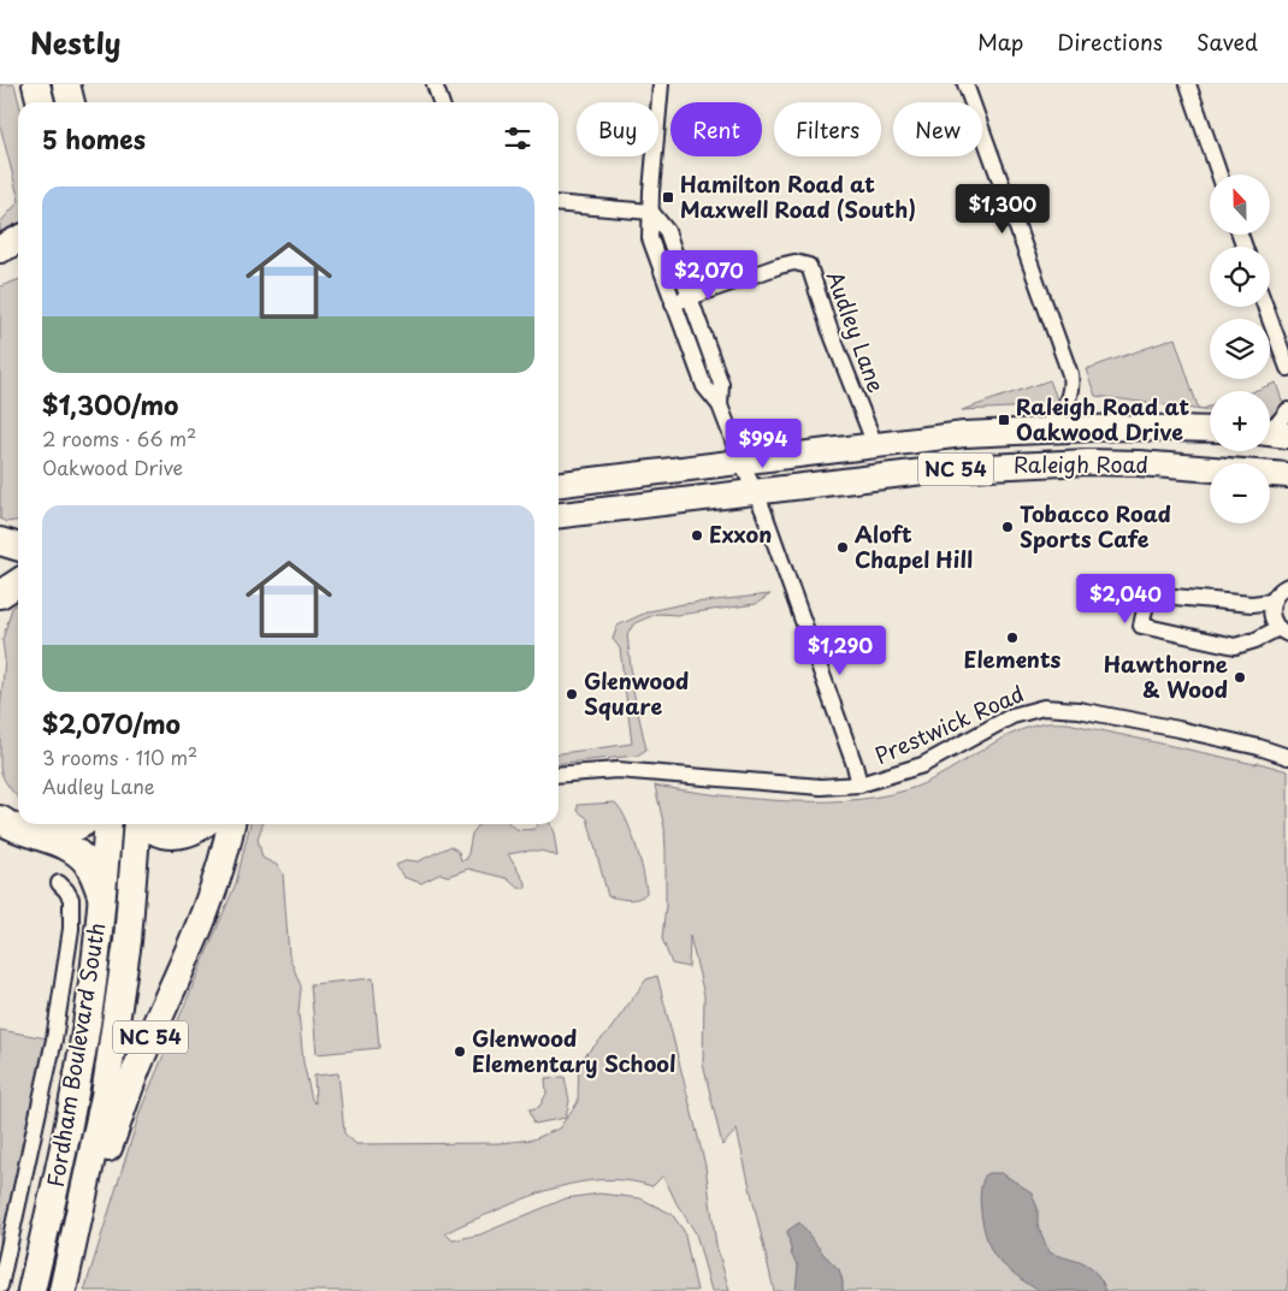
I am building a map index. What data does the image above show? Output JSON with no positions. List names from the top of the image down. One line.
{"streets":{"highway":["NC 54","Fordham Boulevard South"],"main road":["Raleigh Road"],"street":["Audley Lane","Prestwick Road"]},"crossings":[["Audley Lane","Raleigh Road"],["NC 54","Fordham Boulevard South"]],"places":{"transit":["Hamilton Road at Maxwell Road (South)","Raleigh Road at Oakwood Drive"],"other":["Tobacco Road Sports Cafe","Exxon","Aloft Chapel Hill","Elements","Hawthorne & Wood","Glenwood Square","Glenwood Elementary School"]},"north":"top","page":{"header":"Nestly","nav":["Map","Directions","Saved"],"chip":["Buy","Rent","Filters","New"],"heading":"5 homes","map_buttons":["+","−"],"list":[{"name":"$1,300/mo","note":"2 rooms · 66 m² · Oakwood Drive"},{"name":"$2,070/mo","note":"3 rooms · 110 m² · Audley Lane"}],"price":["$1,300","$2,070","$994","$2,040","$1,290"]}}
